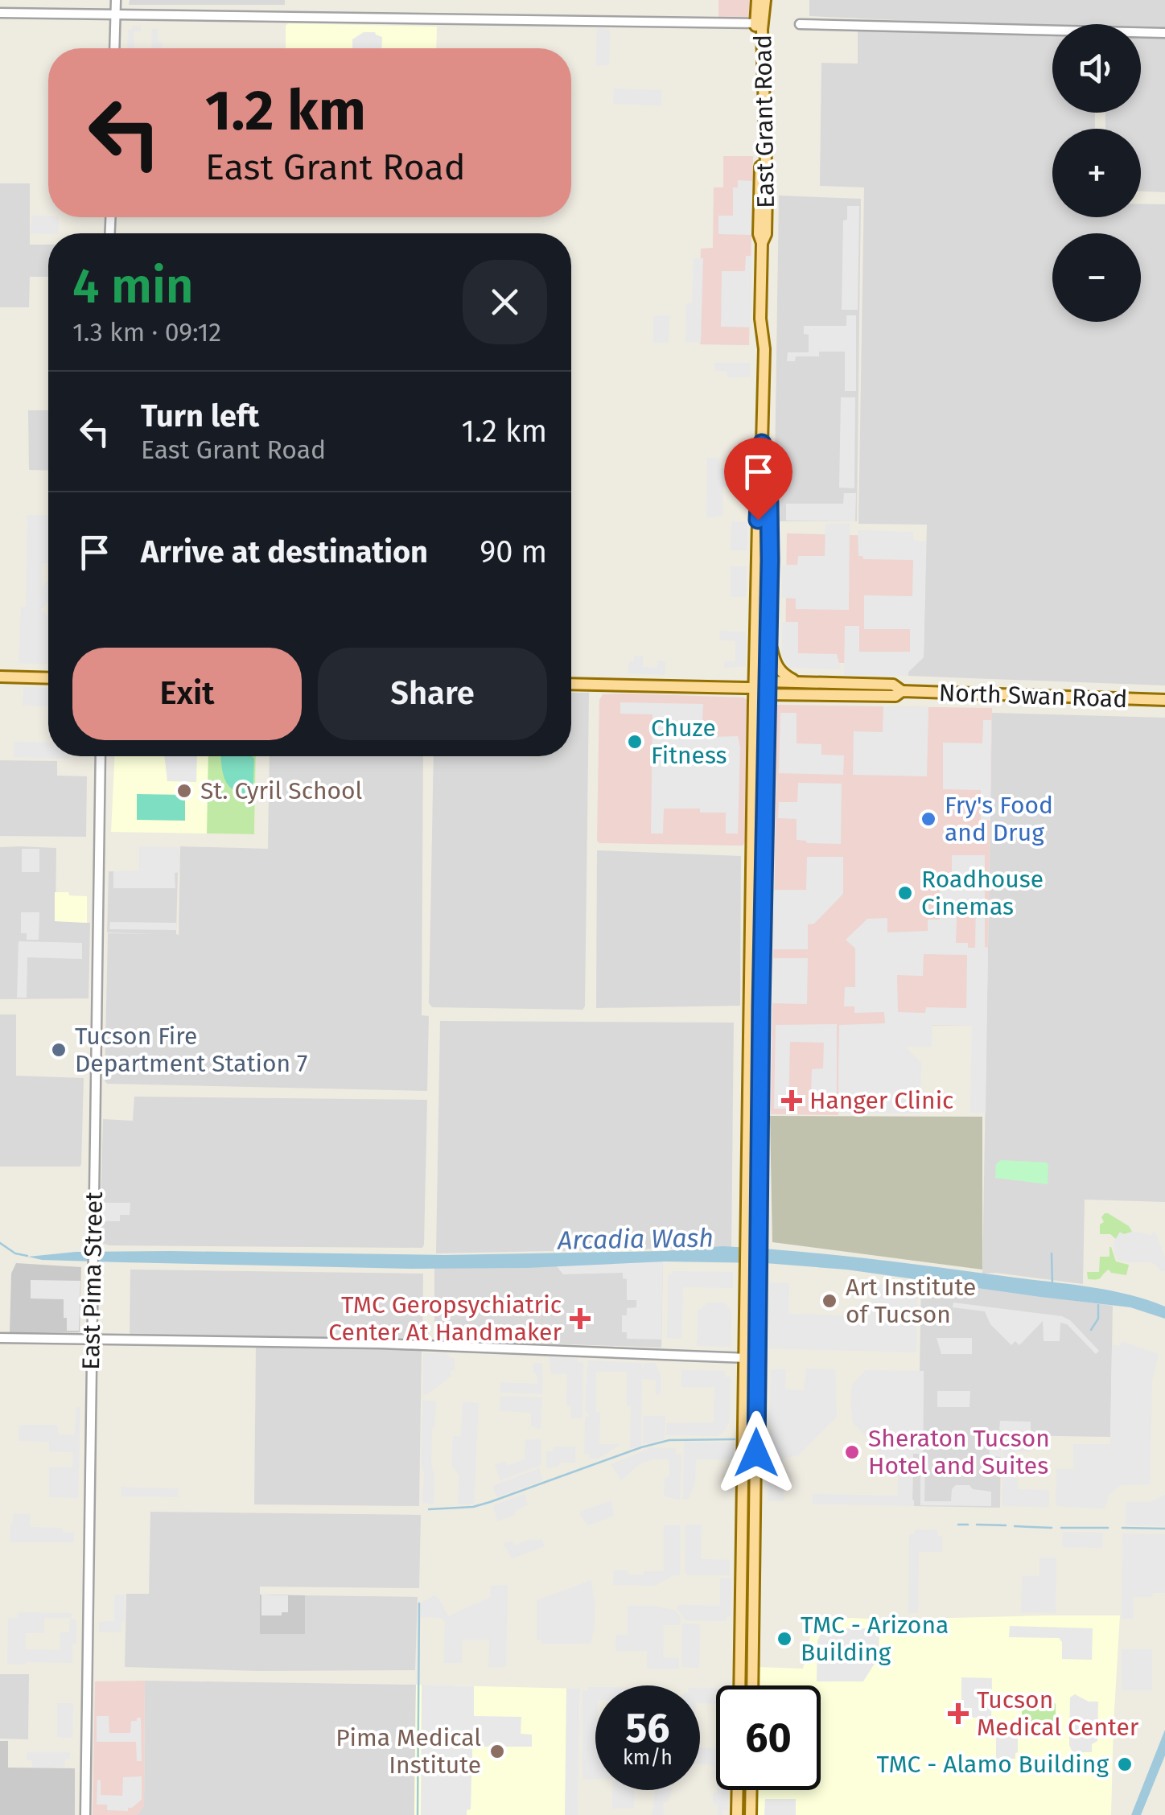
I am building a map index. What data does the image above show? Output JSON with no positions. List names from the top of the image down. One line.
{"streets":{"main road":["East Grant Road","North Swan Road"],"street":["East Pima Street"]},"crossings":[["East Grant Road","North Swan Road"]],"water":["Arcadia Wash"],"places":{"other":["Chuze Fitness","St. Cyril School","Fry's Food and Drug","Roadhouse Cinemas","Tucson Fire Department Station 7","Art Institute of Tucson","Sheraton Tucson Hotel and Suites","TMC - Arizona Building","Pima Medical Institute","TMC - Alamo Building"],"health":["Hanger Clinic","TMC Geropsychiatric Center At Handmaker","Tucson Medical Center"]},"page":{"map_buttons":["+","−"],"turn":["1.2 km","East Grant Road"],"heading":["4 min","1.3 km · 09:12"],"list":[{"name":"Turn left","note":"East Grant Road","value":"1.2 km"},{"name":"Arrive at destination","value":"90 m"}],"buttons":["Exit","Share"],"speed":"56 km/h","limit":"60"}}
